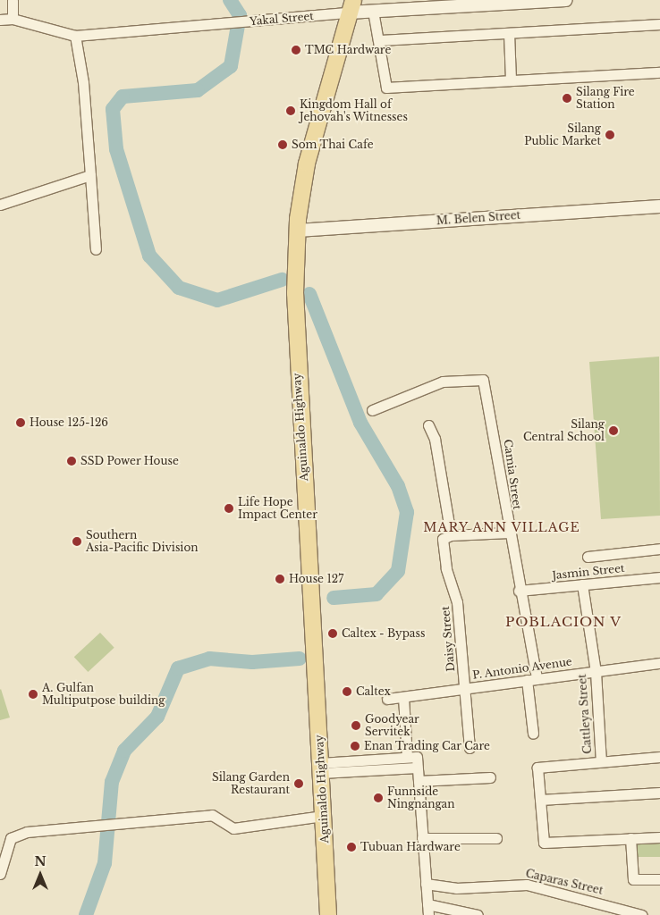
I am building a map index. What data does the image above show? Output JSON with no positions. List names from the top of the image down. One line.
{"streets":{"main road":["Aguinaldo Highway"],"street":["Yakal Street","M. Belen Street","Camia Street","Jasmin Street","Daisy Street","P. Antonio Avenue","Cattleya Street","Caparas Street"]},"crossings":[["Yakal Street","Aguinaldo Highway"],["M. Belen Street","Aguinaldo Highway"],["Camia Street","Jasmin Street"],["Camia Street","P. Antonio Avenue"],["Jasmin Street","Cattleya Street"],["Daisy Street","P. Antonio Avenue"],["P. Antonio Avenue","Cattleya Street"]],"districts":["MARY ANN VILLAGE","POBLACION V"],"places":["TMC Hardware","Silang Fire Station","Kingdom Hall of Jehovah's Witnesses","Silang Public Market","Som Thai Cafe","House 125-126","Silang Central School","SSD Power House","Life Hope Impact Center","Southern Asia-Pacific Division","House 127","Caltex - Bypass","Caltex","A. Gulfan Multiputpose building","Goodyear Servitek","Enan Trading Car Care","Silang Garden Restaurant","Funnside Ningnangan","Tubuan Hardware"],"north":"top"}
